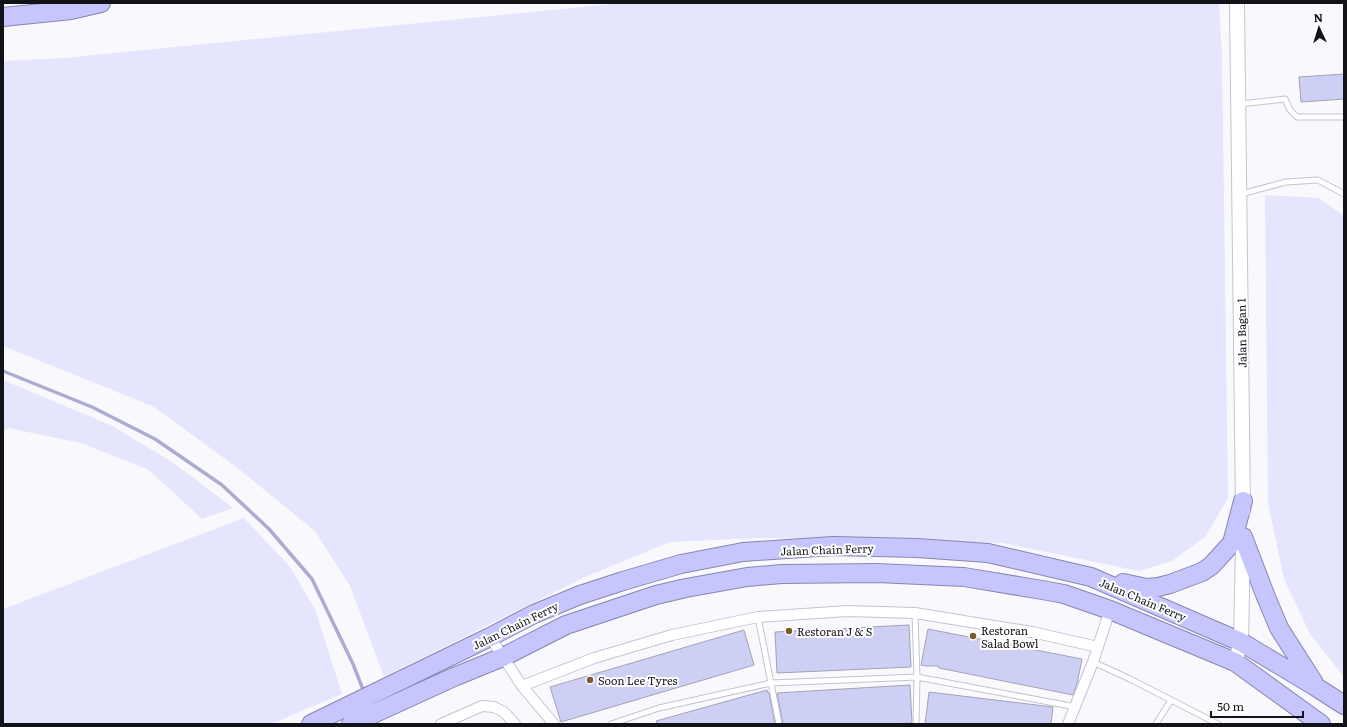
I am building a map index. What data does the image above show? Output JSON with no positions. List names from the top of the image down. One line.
{"streets":{"highway":["Jalan Chain Ferry"],"street":["Jalan Bagan 1"]},"crossings":[["Jalan Bagan 1","Jalan Chain Ferry"]],"places":["Restoran J & S","Restoran Salad Bowl","Soon Lee Tyres"],"scale_bar":"50 m","north":"top"}
